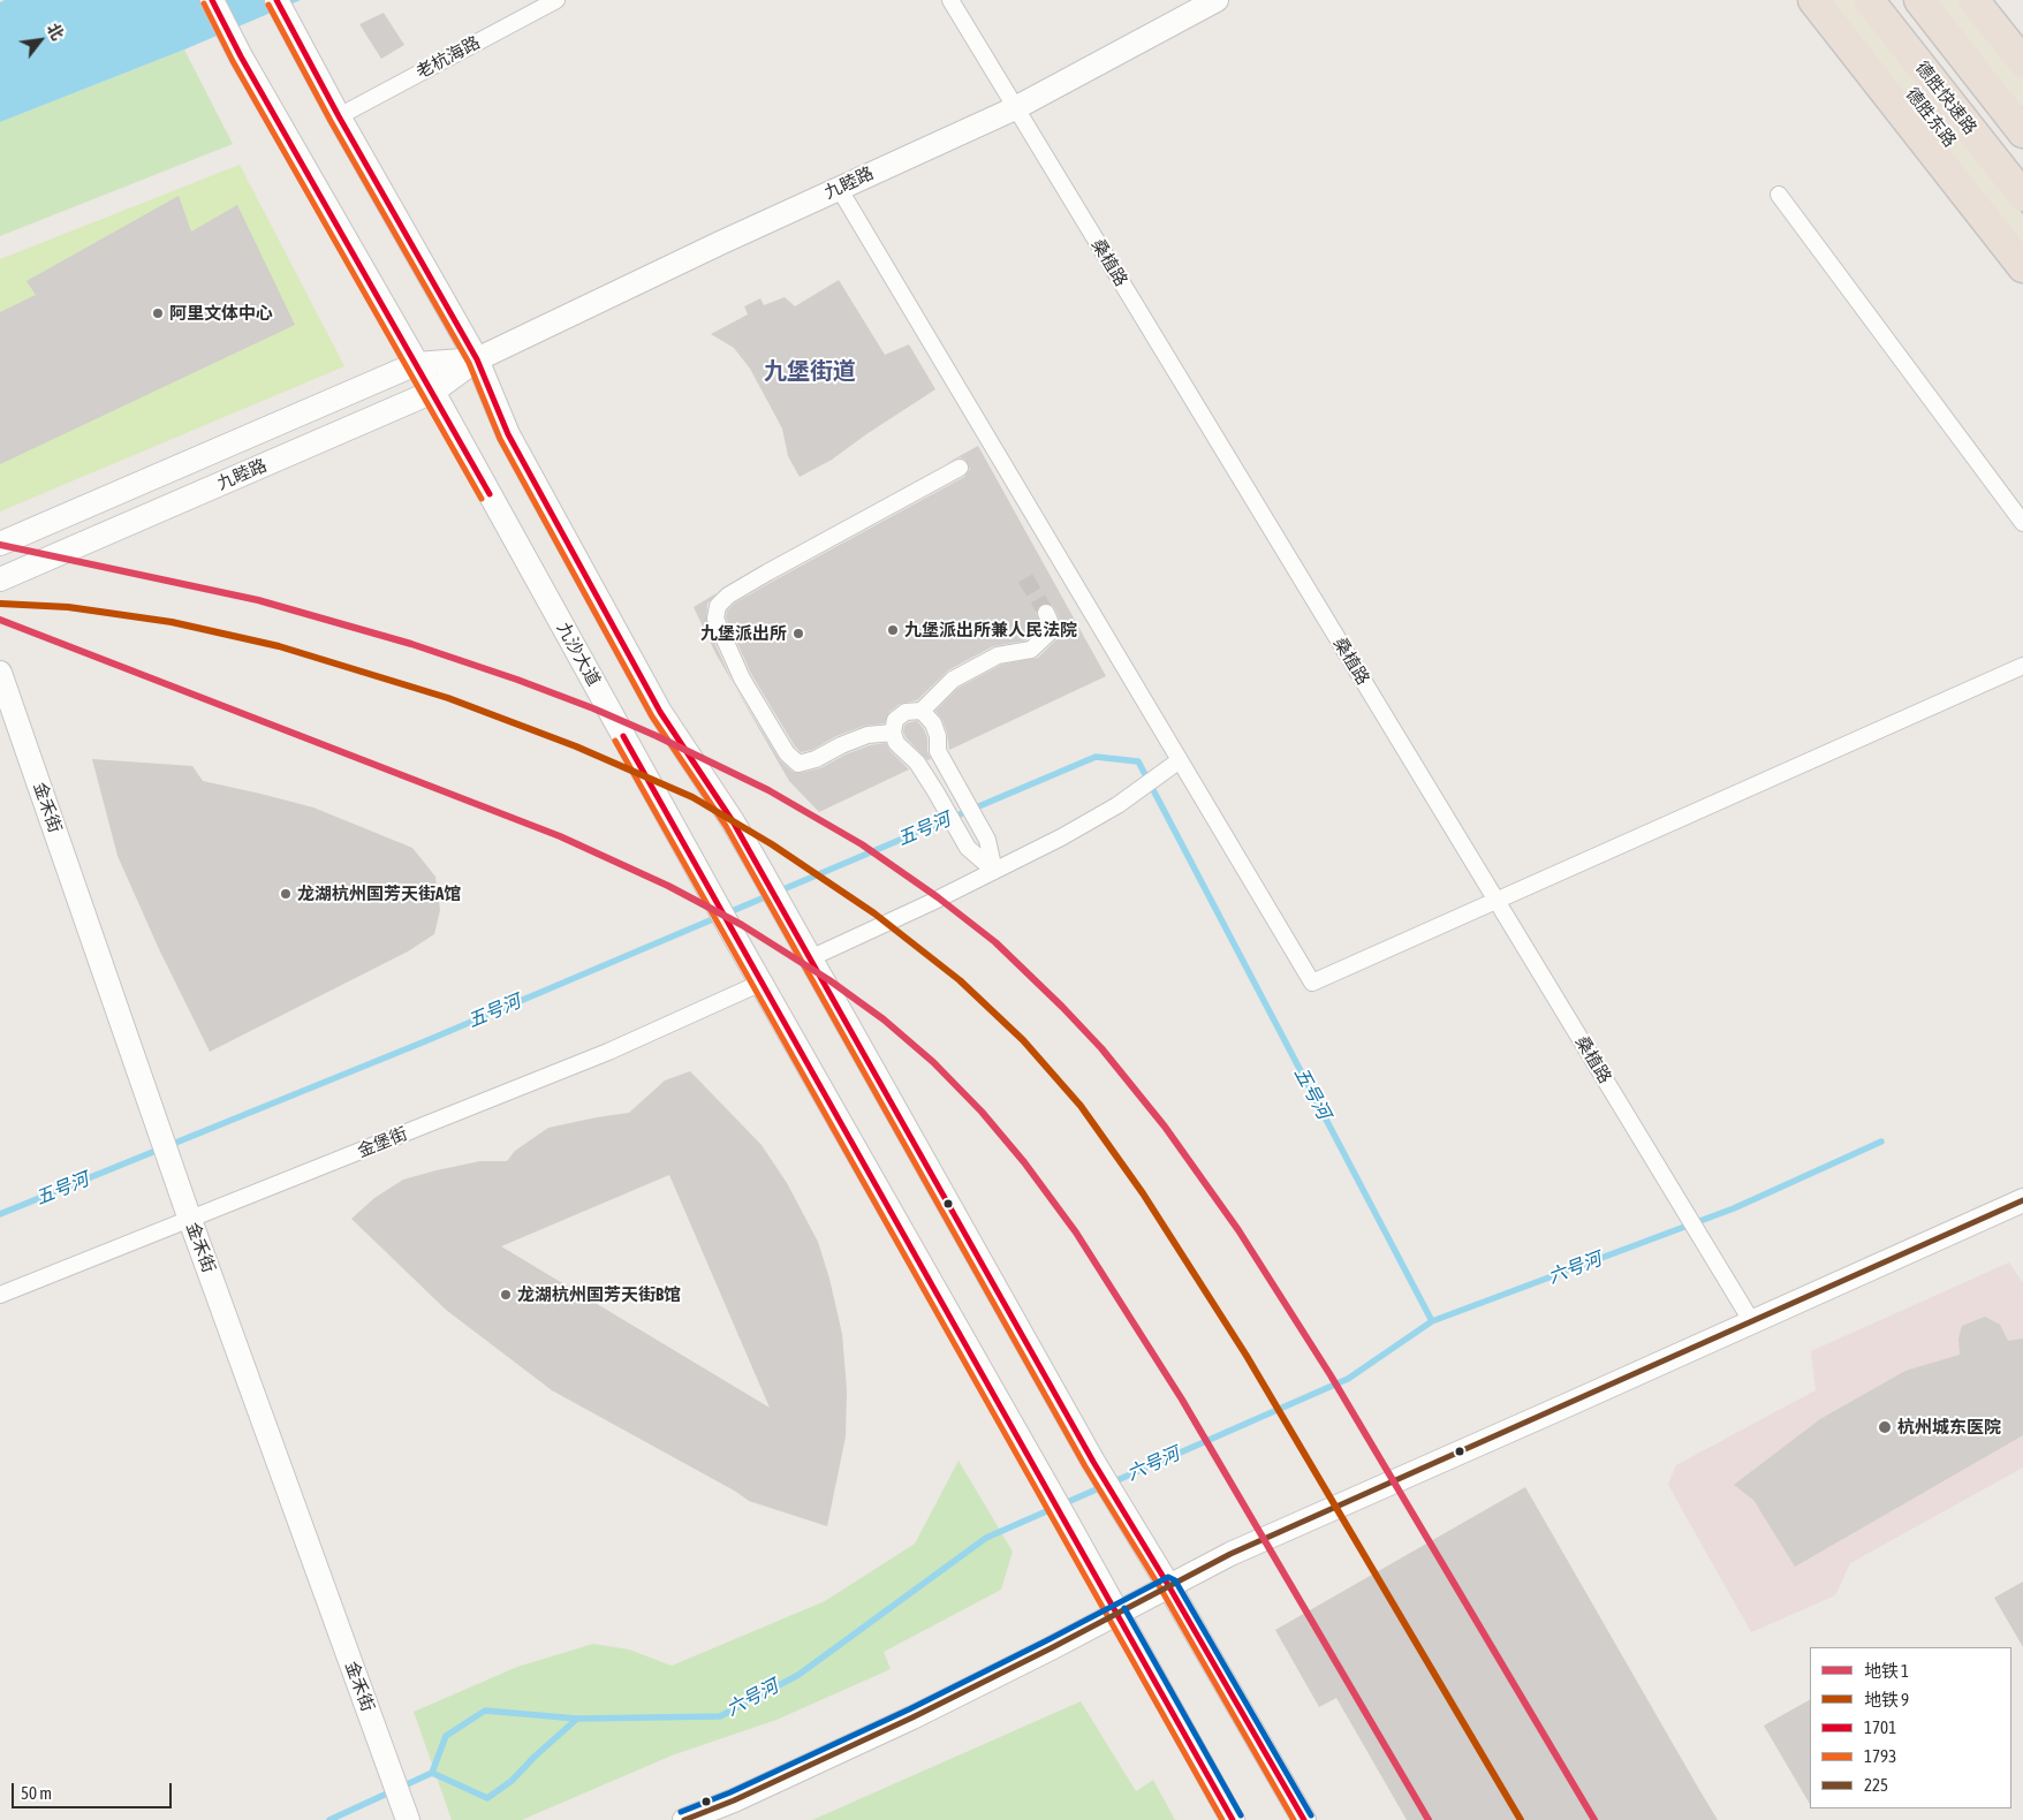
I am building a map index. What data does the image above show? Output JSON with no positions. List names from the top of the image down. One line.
{"streets":{"highway":["德胜快速路"],"main road":["德胜东路"],"street":["老杭海路","九睦路","桑植路","九沙大道","金禾街","金堡街"]},"crossings":[["九睦路","桑植路"],["九睦路","九沙大道"],["九沙大道","金堡街"],["金禾街","金堡街"]],"districts":["九堡街道"],"water":["五号河","六号河"],"places":["阿里文体中心","九堡派出所兼人民法院","九堡派出所","龙湖杭州国芳天街A馆","龙湖杭州国芳天街B馆","杭州城东医院"],"lines":["transit line 1701","transit line 1793","metro line 1","metro line 9","transit line 225"],"legend":["地铁 1","地铁 9","1701","1793","225"],"scale_bar":"50 m","north":"top right"}
